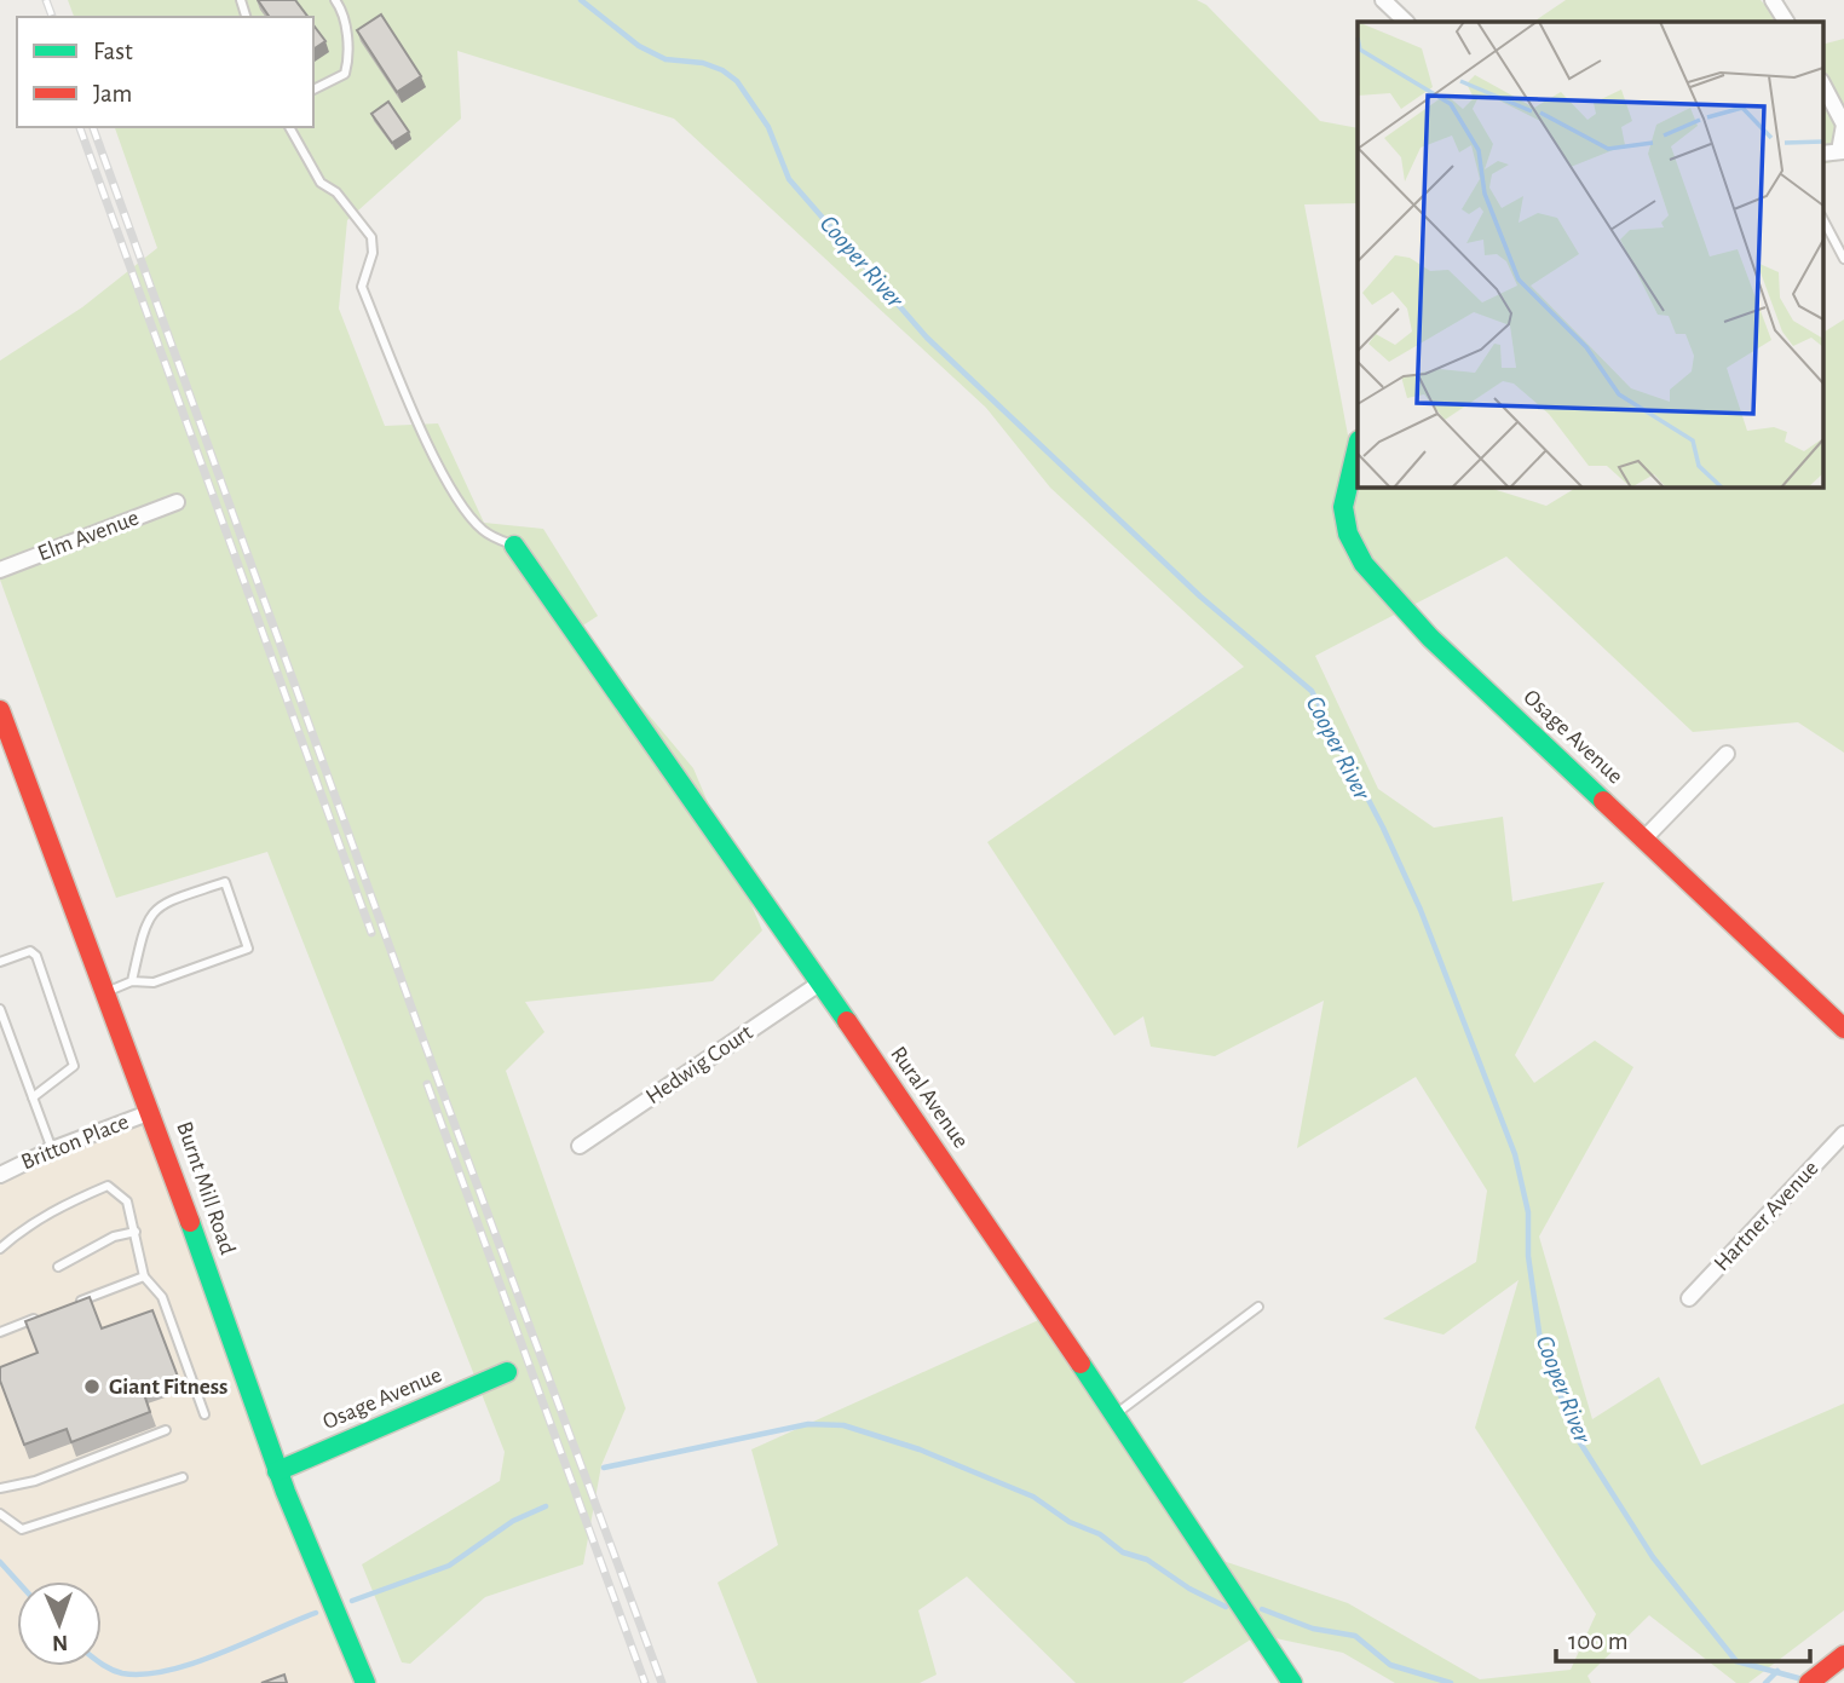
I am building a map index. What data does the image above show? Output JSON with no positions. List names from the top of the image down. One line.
{"streets":{"street":["Elm Avenue","Osage Avenue","Hedwig Court","Rural Avenue","Britton Place","Burnt Mill Road","Hartner Avenue"]},"crossings":[["Osage Avenue","Burnt Mill Road"],["Hedwig Court","Rural Avenue"],["Britton Place","Burnt Mill Road"]],"water":["Cooper River"],"places":["Giant Fitness"],"legend":["Fast","Jam"],"scale_bar":"100 m","north":"bottom"}
